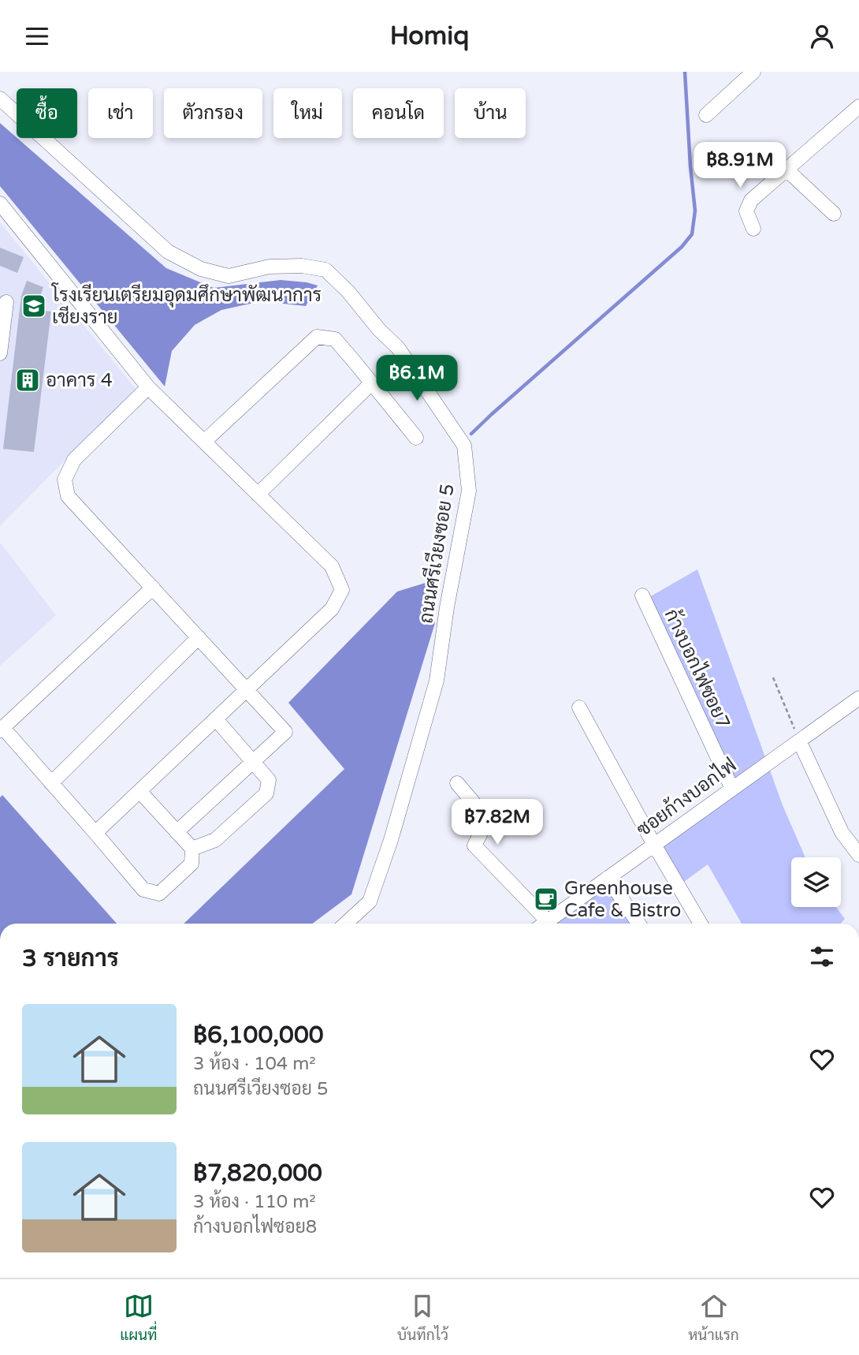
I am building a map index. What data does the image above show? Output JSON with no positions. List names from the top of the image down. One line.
{"streets":{"street":["ถนนศรีเวียงซอย 5","ก้างบอกไฟซอย7","ซอยก้างบอกไฟ"]},"crossings":[["ก้างบอกไฟซอย7","ซอยก้างบอกไฟ"]],"places":{"school or university":["โรงเรียนเตรียมอุดมศึกษาพัฒนาการ เชียงราย"],"building":["อาคาร 4"],"cafe":["Greenhouse Cafe & Bistro"]},"page":{"header":"Homiq","chip":["ซื้อ","เช่า","ตัวกรอง","ใหม่","คอนโด","บ้าน"],"price":["฿8.91M","฿6.1M","฿7.82M"],"heading":"3 รายการ","list":[{"name":"฿6,100,000","note":"3 ห้อง · 104 m² · ถนนศรีเวียงซอย 5"},{"name":"฿7,820,000","note":"3 ห้อง · 110 m² · ก้างบอกไฟซอย8"}],"tabs":["แผนที่","บันทึกไว้","หน้าแรก"]}}
